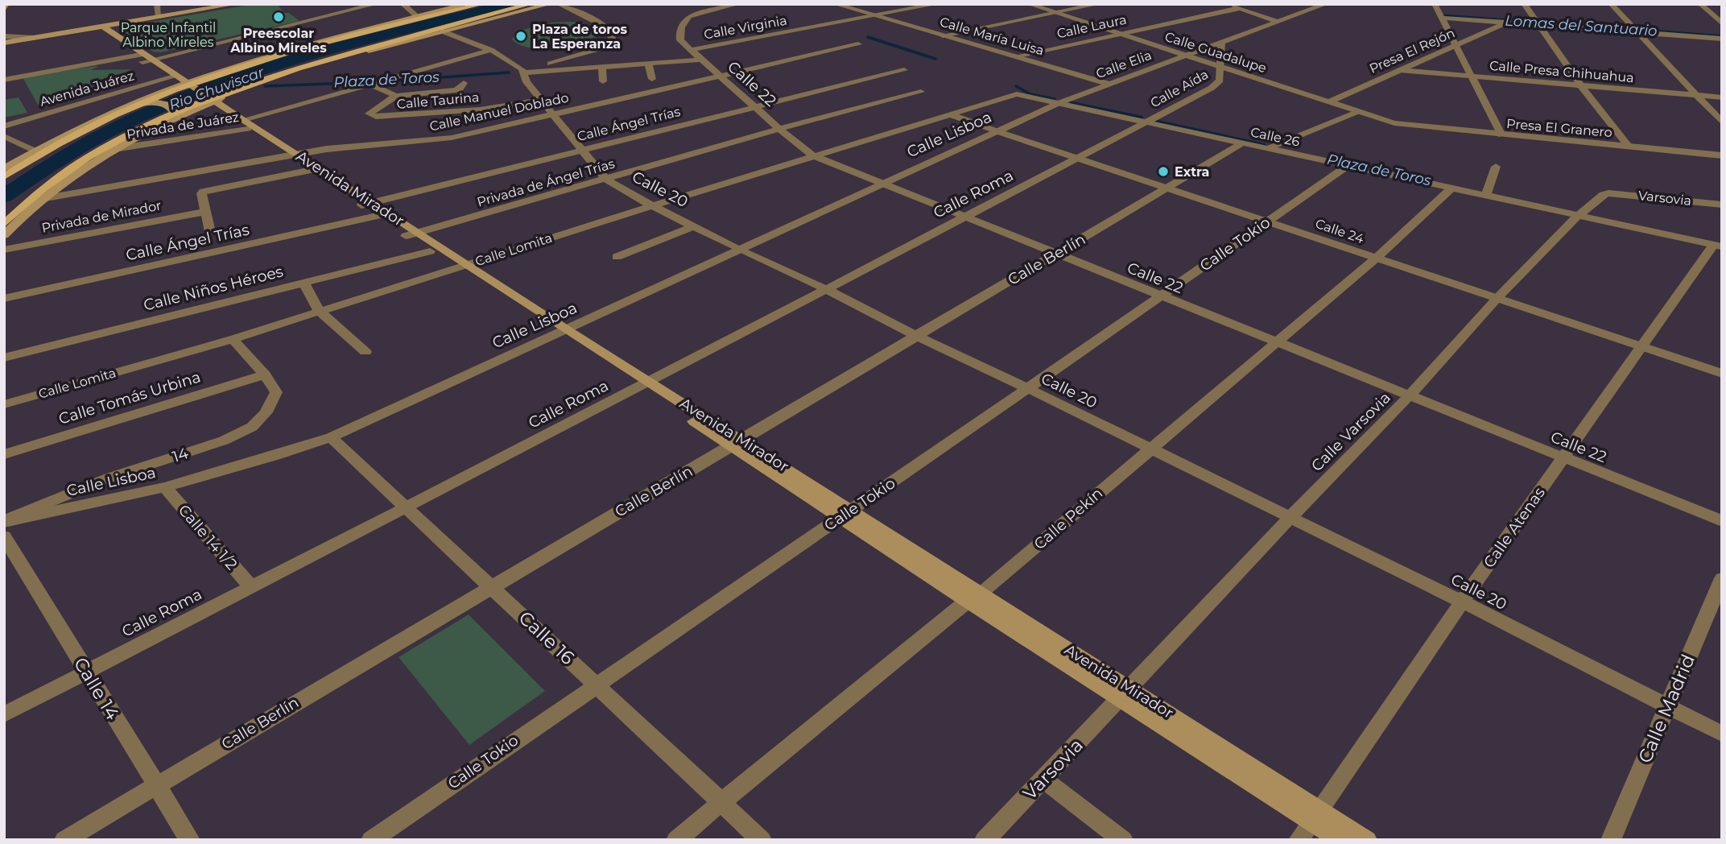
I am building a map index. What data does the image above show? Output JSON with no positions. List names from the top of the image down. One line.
{"streets":{"main road":["Avenida Mirador"],"street":["Calle Laura","Calle Virginia","Calle María Luisa","Presa El Rejón","Calle Guadalupe","Calle Elia","Calle Presa Chihuahua","Calle 22","Avenida Juárez","Calle Aída","Calle Taurina","Calle Manuel Doblado","Calle Ángel Trías","Privada de Juárez","Presa El Granero","Calle Lisboa","Calle 26","Privada de Ángel Trías","Calle 20","Calle Roma","Varsovia","Privada de Mirador","Calle 24","Calle Tokio","Calle Lomita","Calle Berlín","Calle Niños Héroes","Calle Tomás Urbina","Calle Varsovia","14","Calle Pekín","Calle Atenas","Calle 14 1/2","Calle 16","Calle 14","Calle Madrid"]},"crossings":[["Calle Laura","Calle María Luisa"],["Calle Laura","Calle Guadalupe"],["Calle Virginia","Calle María Luisa"],["Calle Virginia","Calle 22"],["Calle María Luisa","Calle Elia"],["Presa El Rejón","Calle Guadalupe"],["Presa El Rejón","Calle Presa Chihuahua"],["Calle Guadalupe","Calle Elia"],["Calle Guadalupe","Calle Aída"],["Calle Guadalupe","Presa El Granero"],["Calle Elia","Calle Aída"],["Calle Elia","Calle Lisboa"],["Calle Elia","Calle 26"],["Calle 22","Calle Manuel Doblado"],["Calle 22","Calle Ángel Trías"],["Calle 22","Calle Lisboa"],["Calle 22","Privada de Ángel Trías"],["Calle 22","Calle Roma"],["Calle 22","Calle Tokio"],["Calle 22","Calle Lomita"],["Calle 22","Calle Berlín"],["Calle 22","Calle Varsovia"],["Calle 22","Calle Pekín"],["Calle 22","Calle Atenas"],["Avenida Juárez","Avenida Mirador"],["Calle Aída","Calle 26"],["Calle Aída","Calle Roma"],["Calle Taurina","Privada de Juárez"],["Calle Taurina","Calle 20"],["Calle Manuel Doblado","Avenida Mirador"],["Calle Manuel Doblado","Calle 20"],["Calle Ángel Trías","Avenida Mirador"],["Calle Ángel Trías","Calle 20"],["Privada de Juárez","Avenida Mirador"],["Privada de Juárez","Calle 20"],["Calle Lisboa","Calle 26"],["Calle Lisboa","Avenida Mirador"],["Calle Lisboa","Calle 20"],["Calle Lisboa","Calle 24"],["Calle Lisboa","14"],["Calle Lisboa","Calle 14 1/2"],["Calle Lisboa","Calle 16"],["Calle 26","Calle Roma"],["Calle 26","Calle Tokio"],["Calle 26","Calle Lomita"],["Calle 26","Calle Berlín"],["Calle 26","Calle Varsovia"],["Calle 26","Calle Pekín"],["Calle 26","Calle Atenas"],["Privada de Ángel Trías","Avenida Mirador"],["Privada de Ángel Trías","Calle 20"],["Avenida Mirador","Calle Roma"],["Avenida Mirador","Varsovia"],["Avenida Mirador","Calle Tokio"],["Avenida Mirador","Calle Lomita"],["Avenida Mirador","Calle Berlín"],["Avenida Mirador","Calle Niños Héroes"],["Avenida Mirador","Calle Varsovia"],["Avenida Mirador","Calle Pekín"],["Avenida Mirador","Calle Atenas"],["Calle 20","Calle Roma"],["Calle 20","Calle Tokio"],["Calle 20","Calle Lomita"],["Calle 20","Calle Berlín"],["Calle 20","Calle Varsovia"],["Calle 20","Calle Pekín"],["Calle 20","Calle Atenas"],["Calle 20","Calle Madrid"],["Calle Roma","Calle 24"],["Calle Roma","Calle 14 1/2"],["Calle Roma","Calle 16"],["Calle Roma","Calle 14"],["Varsovia","Calle Varsovia"],["Calle 24","Calle Tokio"],["Calle 24","Calle Lomita"],["Calle 24","Calle Berlín"],["Calle 24","Calle Varsovia"],["Calle 24","Calle Pekín"],["Calle 24","Calle Atenas"],["Calle Tokio","Calle 16"],["Calle Lomita","14"],["Calle Berlín","Calle 16"],["Calle Berlín","Calle 14"],["Calle Tomás Urbina","14"],["Calle Pekín","Calle 16"]],"water":["Lomas del Santuario","Plaza de Toros","Rio Chuviscar"],"parks":["Parque Infantil Albino Mireles"],"places":["Preescolar Albino Mireles","Plaza de toros La Esperanza","Extra"]}
